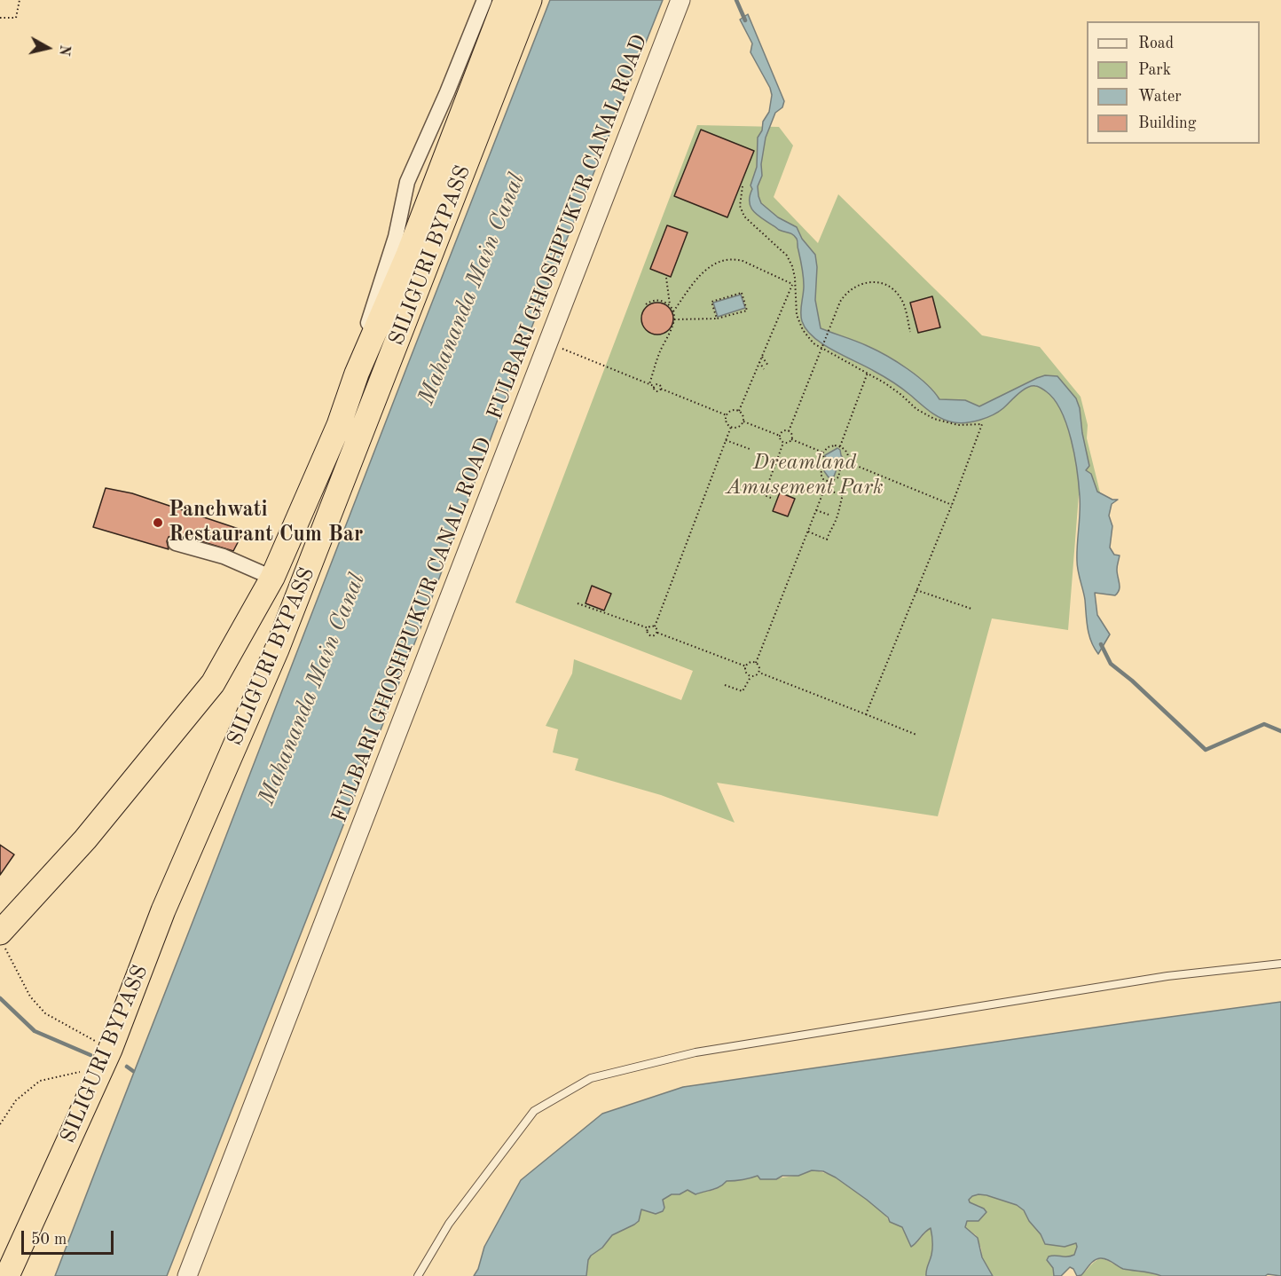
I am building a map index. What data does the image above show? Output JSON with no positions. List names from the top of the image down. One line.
{"streets":{"highway":["SILIGURI BYPASS"],"street":["FULBARI GHOSHPUKUR CANAL ROAD"]},"water":["Mahananda Main Canal"],"parks":["Dreamland Amusement Park"],"places":["Panchwati Restaurant Cum Bar"],"legend":["Road","Park","Water","Building"],"scale_bar":"50 m","north":"right"}
